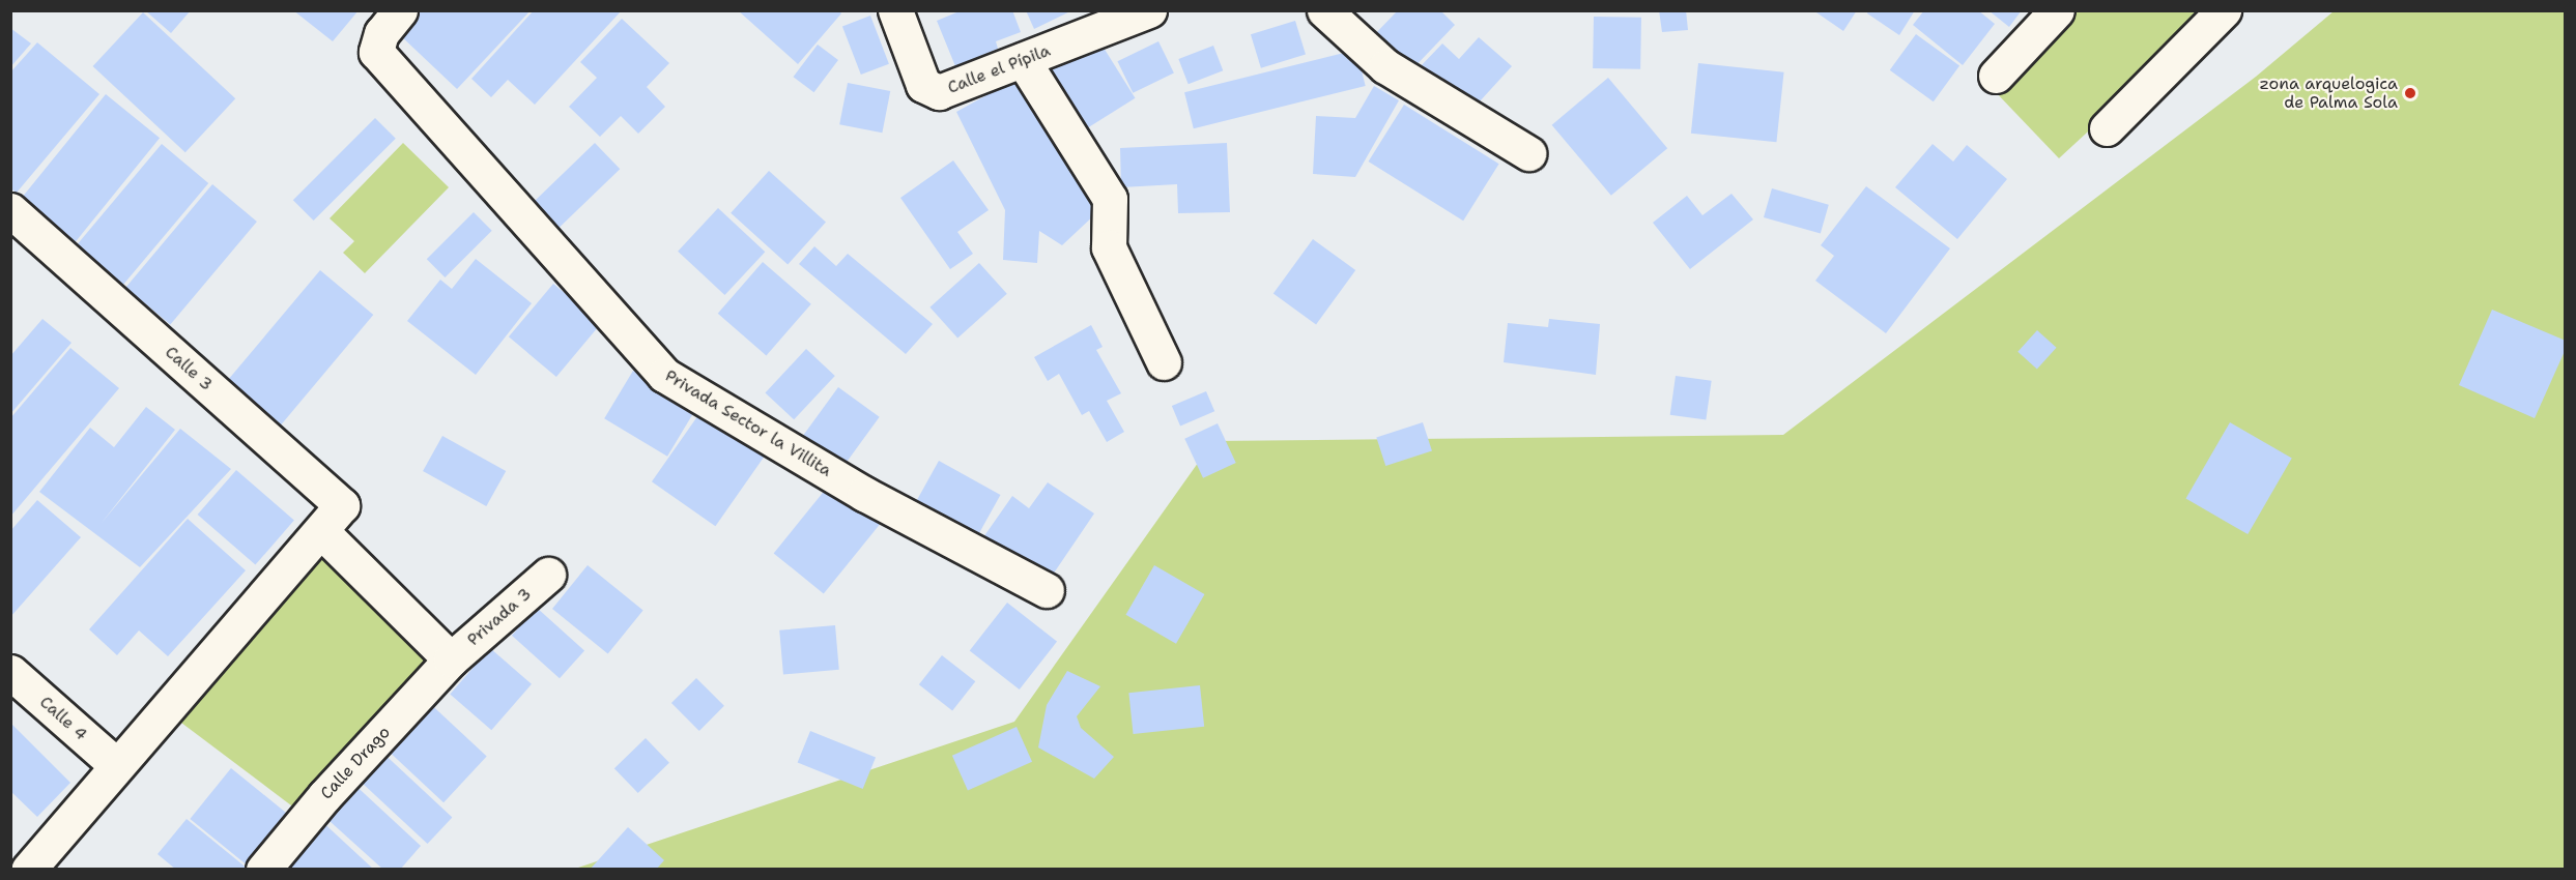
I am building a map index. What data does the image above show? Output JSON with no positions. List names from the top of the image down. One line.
{"streets":{"street":["Calle el Pípila","Calle 3","Privada Sector la Villita","Privada 3","Calle 4","Calle Drago"]},"crossings":[["Calle 3","Calle 4"],["Privada 3","Calle Drago"]],"places":["zona arquelogica de Palma Sola"]}
